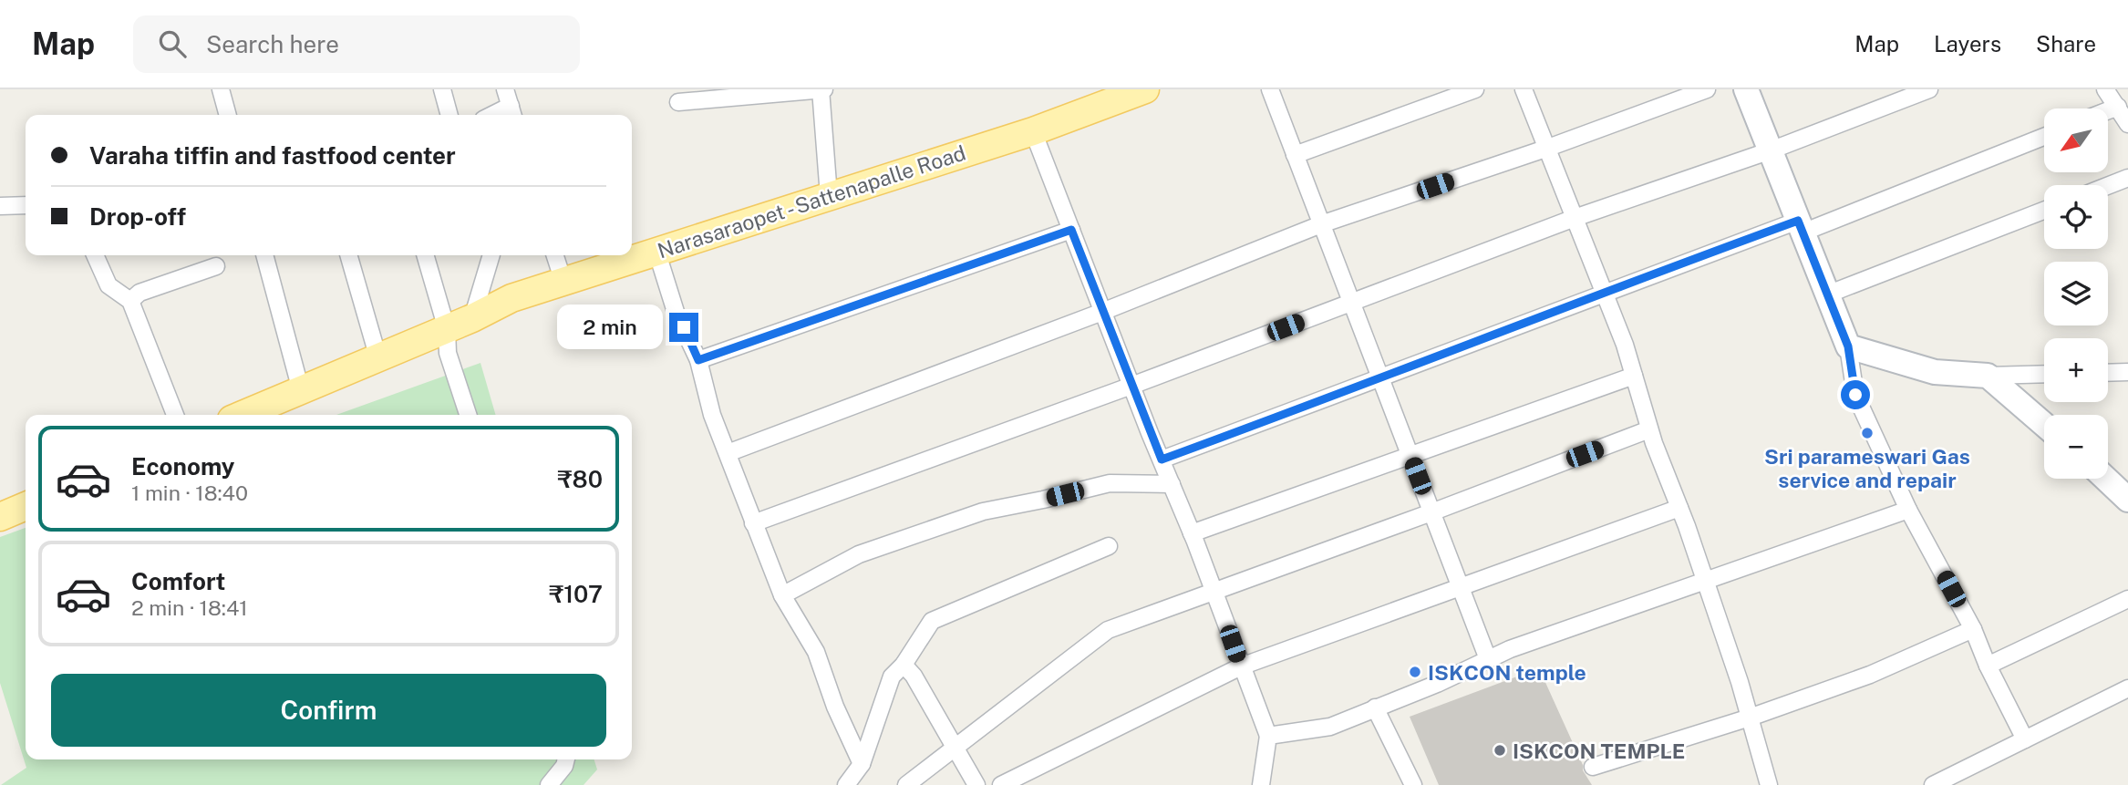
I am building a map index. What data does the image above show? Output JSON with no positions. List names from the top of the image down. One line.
{"streets":{"main road":["Narasaraopet - Sattenapalle Road"]},"places":["Sri parameswari Gas service and repair","ISKCON temple","ISKCON TEMPLE"],"north":"bottom left","page":{"header":"Map","search":"Search here","nav":["Map","Layers","Share"],"map_buttons":["+","−"],"banner":["Varaha tiffin and fastfood center","Drop-off"],"bubble":"2 min","list":[{"name":"Economy","note":"1 min · 18:40","value":"₹80"},{"name":"Comfort","note":"2 min · 18:41","value":"₹107"}],"buttons":"Confirm"}}
